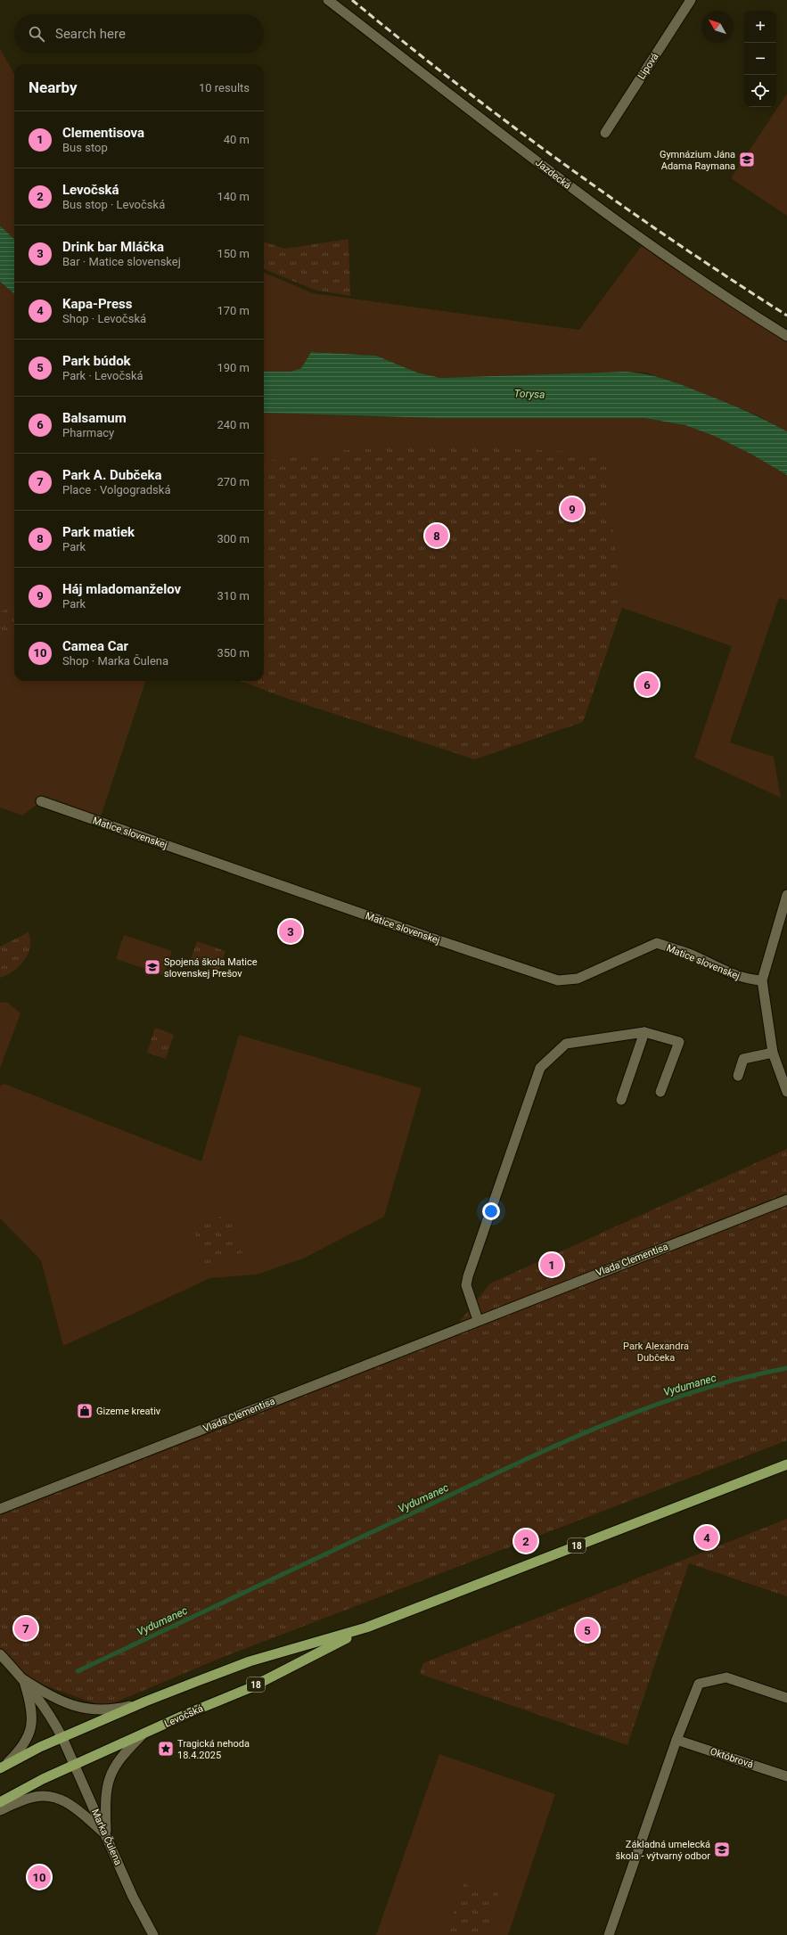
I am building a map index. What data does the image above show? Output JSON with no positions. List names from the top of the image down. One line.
{"streets":{"main road":["18","Levočská"],"street":["Lipová","Jazdecká","Matice slovenskej","Vlada Clementisa","Októbrová","Marka Čulena"]},"crossings":[["Levočská","Marka Čulena"]],"water":["Torysa","Vydumanec"],"parks":["Park Alexandra Dubčeka"],"places":{"school or university":["Gymnázium Jána Adama Raymana","Spojená škola Matice slovenskej Prešov","Základná umelecká škola - výtvarný odbor"],"shop":["Gizeme kreativ"],"place":["Tragická nehoda 18.4.2025"]},"north":"top left","page":{"map_buttons":["+","−"],"search":"Search here","heading":["Nearby","10 results"],"list":[{"mark":"1","name":"Clementisova","note":"Bus stop","value":"40 m"},{"mark":"2","name":"Levočská","note":"Bus stop · Levočská","value":"140 m"},{"mark":"3","name":"Drink bar Mláčka","note":"Bar · Matice slovenskej","value":"150 m"},{"mark":"4","name":"Kapa-Press","note":"Shop · Levočská","value":"170 m"},{"mark":"5","name":"Park búdok","note":"Park · Levočská","value":"190 m"},{"mark":"6","name":"Balsamum","note":"Pharmacy","value":"240 m"},{"mark":"7","name":"Park A. Dubčeka","note":"Place · Volgogradská","value":"270 m"},{"mark":"8","name":"Park matiek","note":"Park","value":"300 m"},{"mark":"9","name":"Háj mladomanželov","note":"Park","value":"310 m"},{"mark":"10","name":"Camea Car","note":"Shop · Marka Čulena","value":"350 m"}],"pins":["9","8","6","3","1","4","2","7","5","10"]}}
